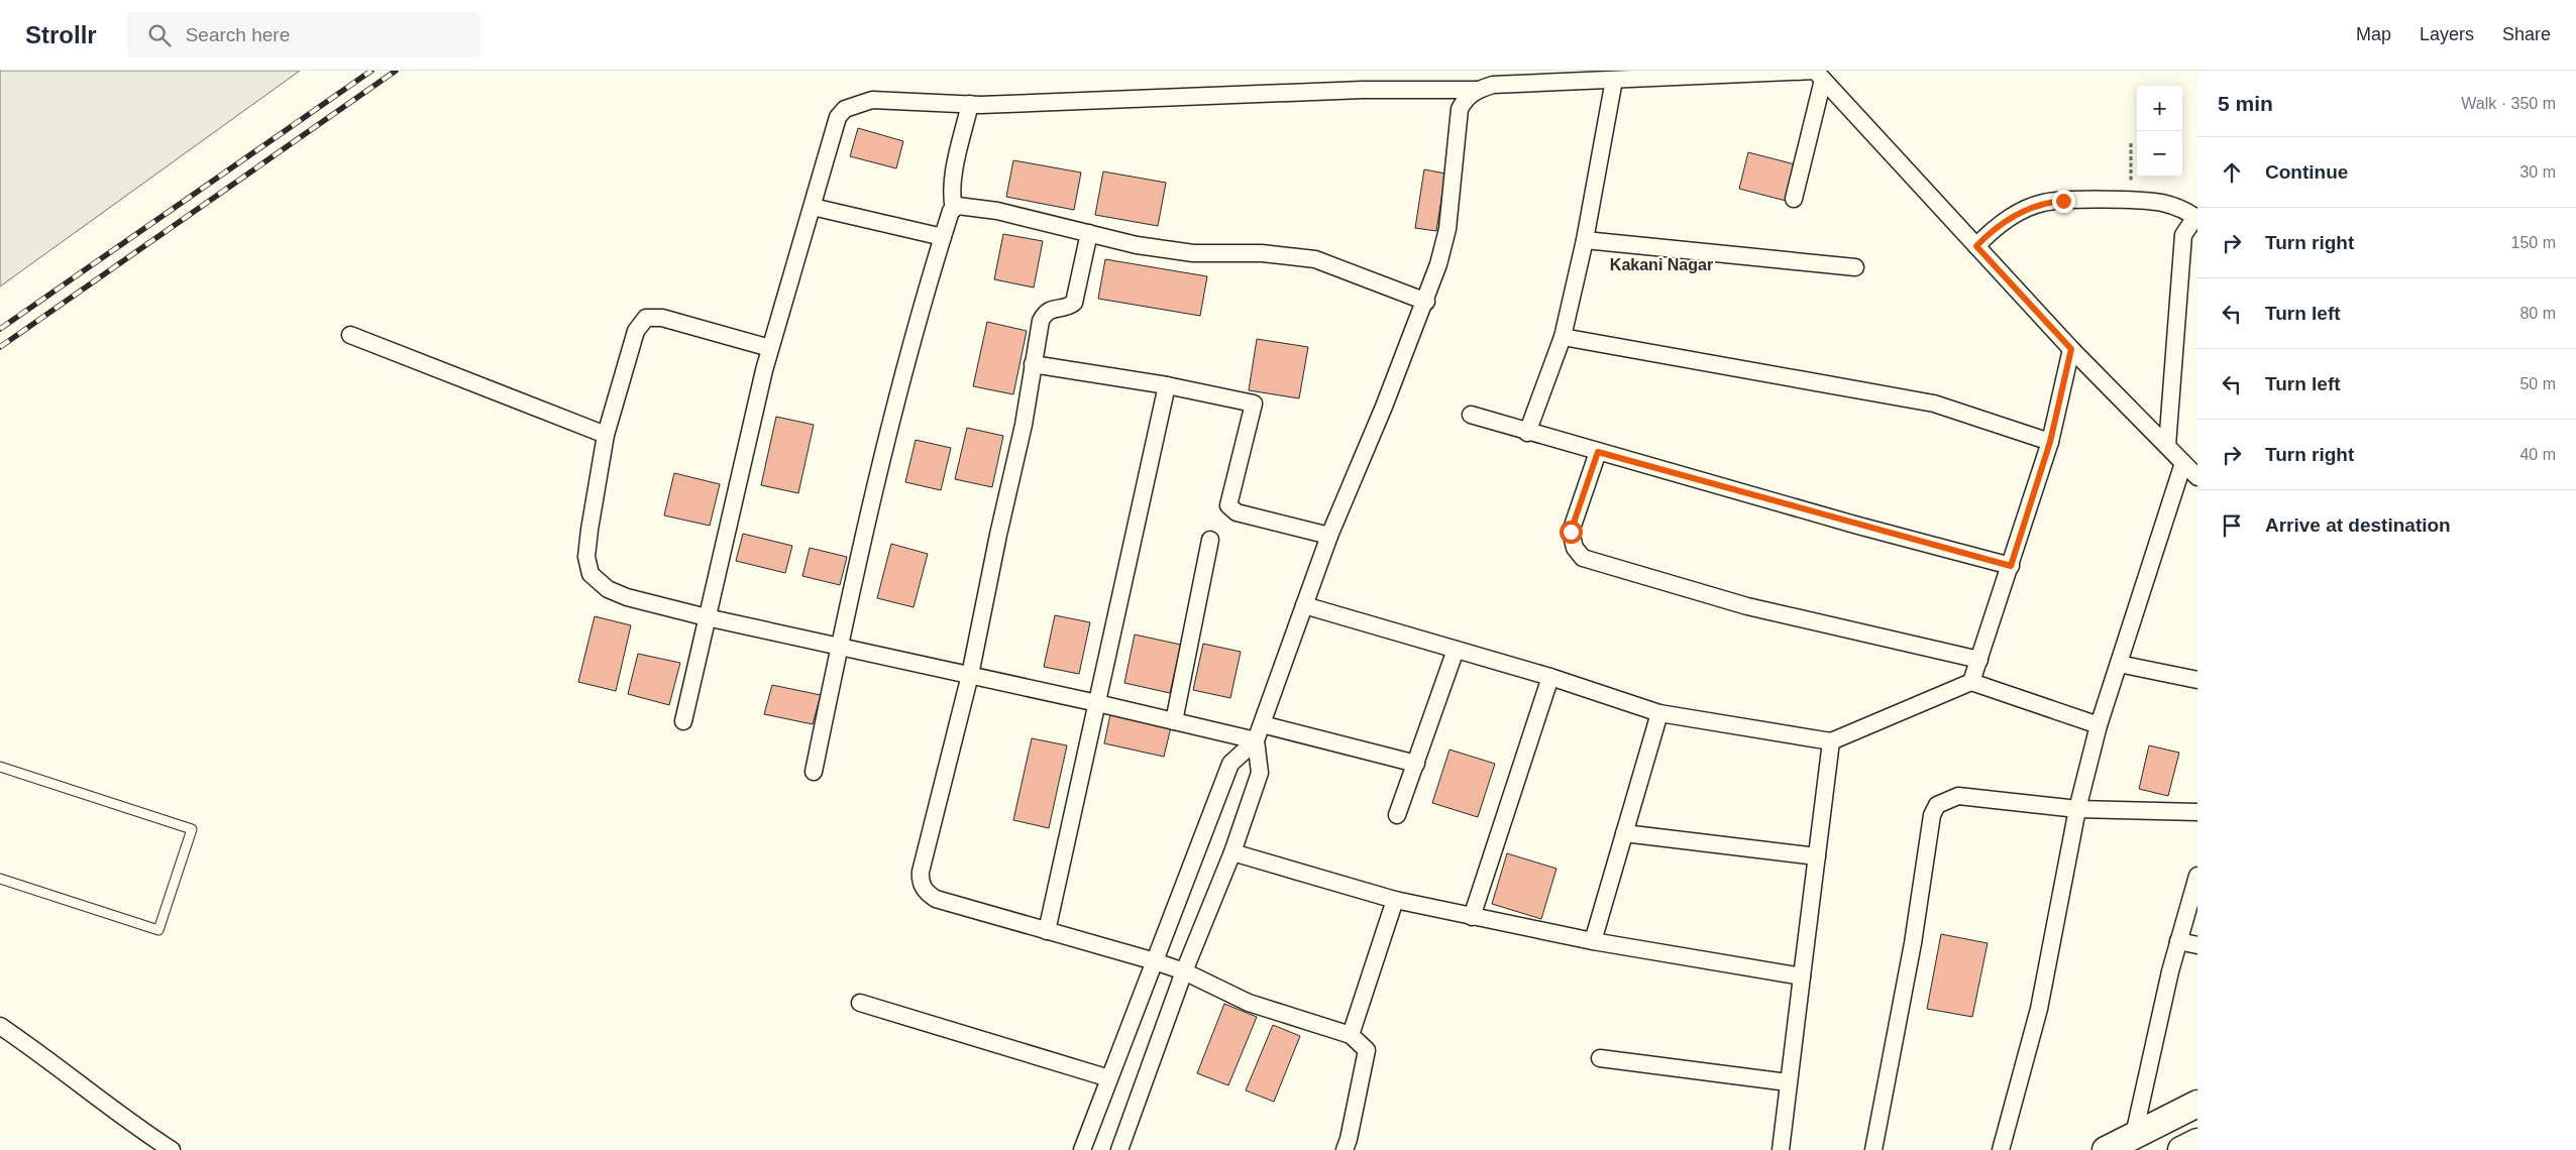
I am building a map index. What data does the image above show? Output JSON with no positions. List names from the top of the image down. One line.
{"districts":["Kakani Nagar"],"page":{"header":"Strollr","search":"Search here","nav":["Map","Layers","Share"],"heading":["5 min","Walk · 350 m"],"map_buttons":["+","−"],"list":[["Continue","30 m"],["Turn right","150 m"],["Turn left","80 m"],["Turn left","50 m"],["Turn right","40 m"],"Arrive at destination"]}}
